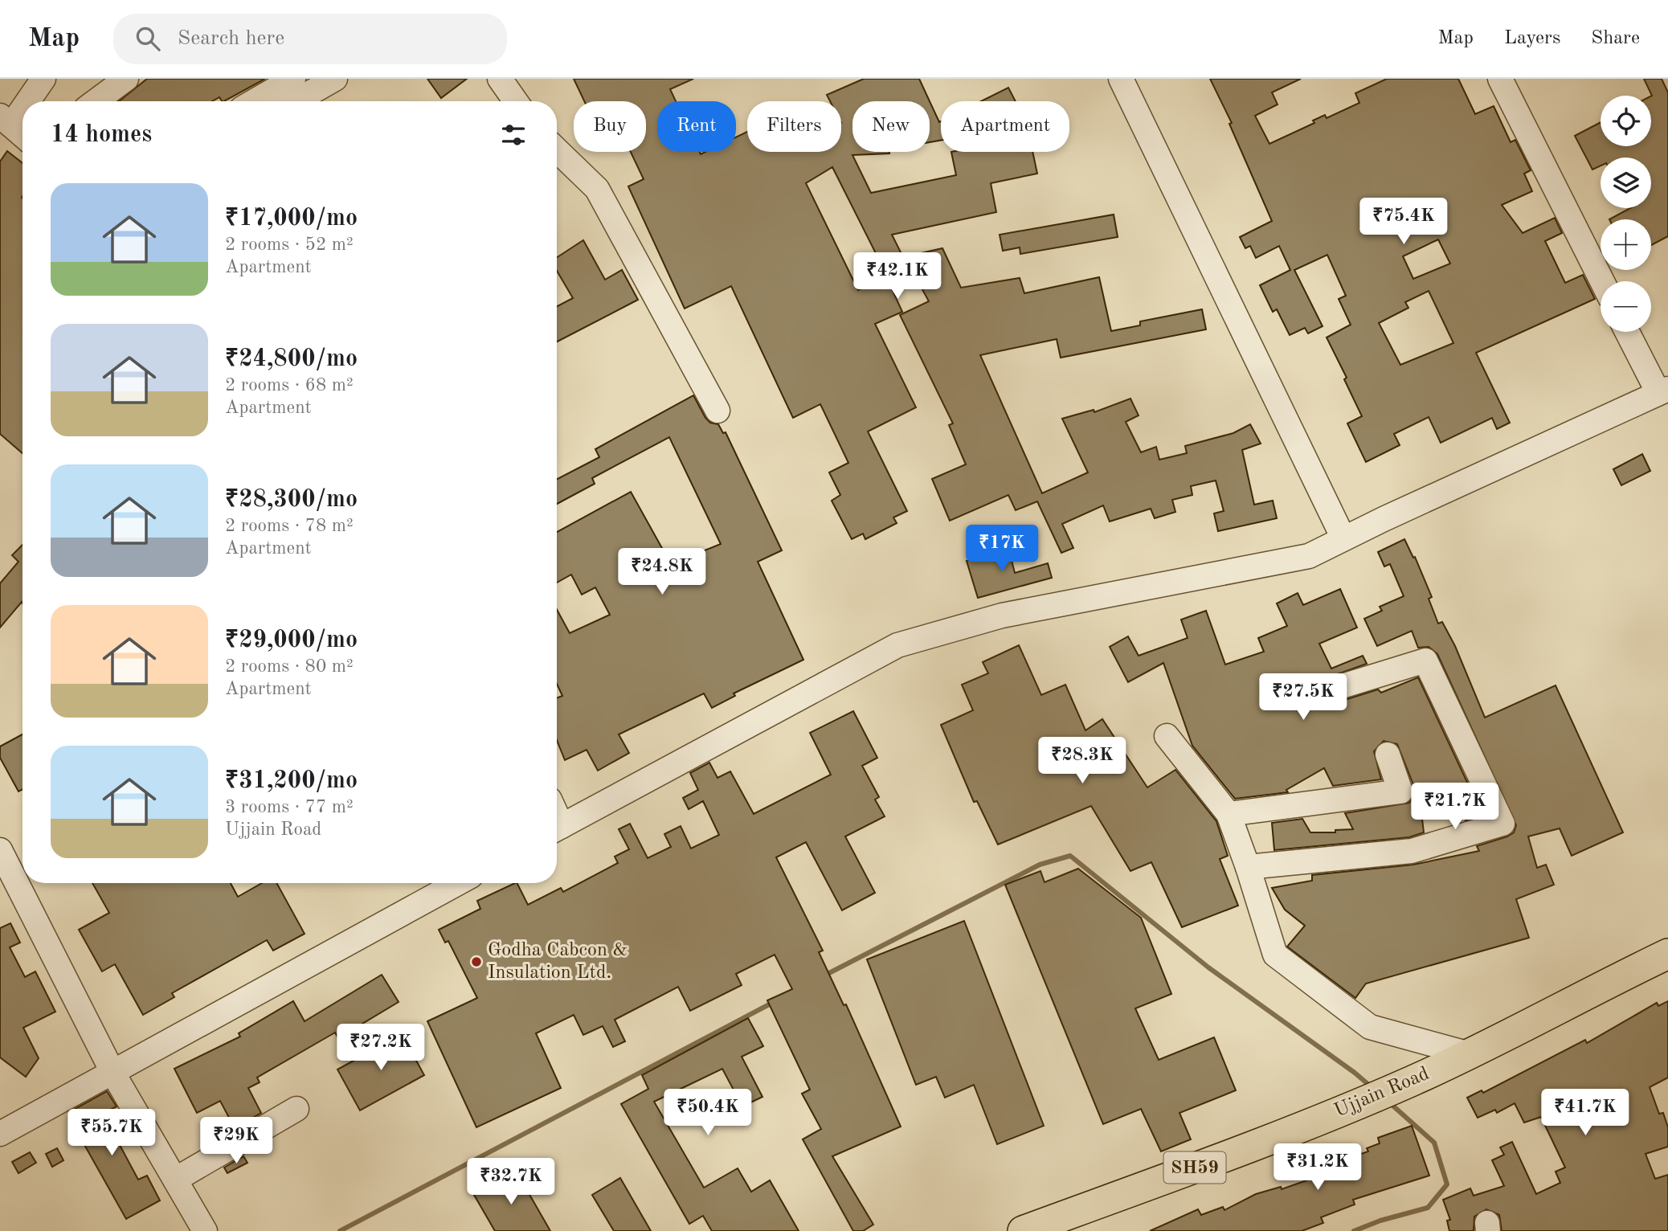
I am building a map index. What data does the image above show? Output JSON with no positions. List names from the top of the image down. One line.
{"streets":{"main road":["Ujjain Road","SH59"]},"places":["Godha Cabcon & Insulation Ltd."],"page":{"header":"Map","search":"Search here","nav":["Map","Layers","Share"],"map_buttons":["+","−"],"chip":["Buy","Rent","Filters","New","Apartment"],"heading":"14 homes","list":[{"name":"₹17,000/mo","note":"2 rooms · 52 m² · Apartment"},{"name":"₹24,800/mo","note":"2 rooms · 68 m² · Apartment"},{"name":"₹28,300/mo","note":"2 rooms · 78 m² · Apartment"},{"name":"₹29,000/mo","note":"2 rooms · 80 m² · Apartment"},{"name":"₹31,200/mo","note":"3 rooms · 77 m² · Ujjain Road"}],"price":["₹75.4K","₹42.1K","₹17K","₹24.8K","₹27.5K","₹28.3K","₹21.7K","₹27.2K","₹50.4K","₹41.7K","₹55.7K","₹29K","₹31.2K","₹32.7K"]}}
